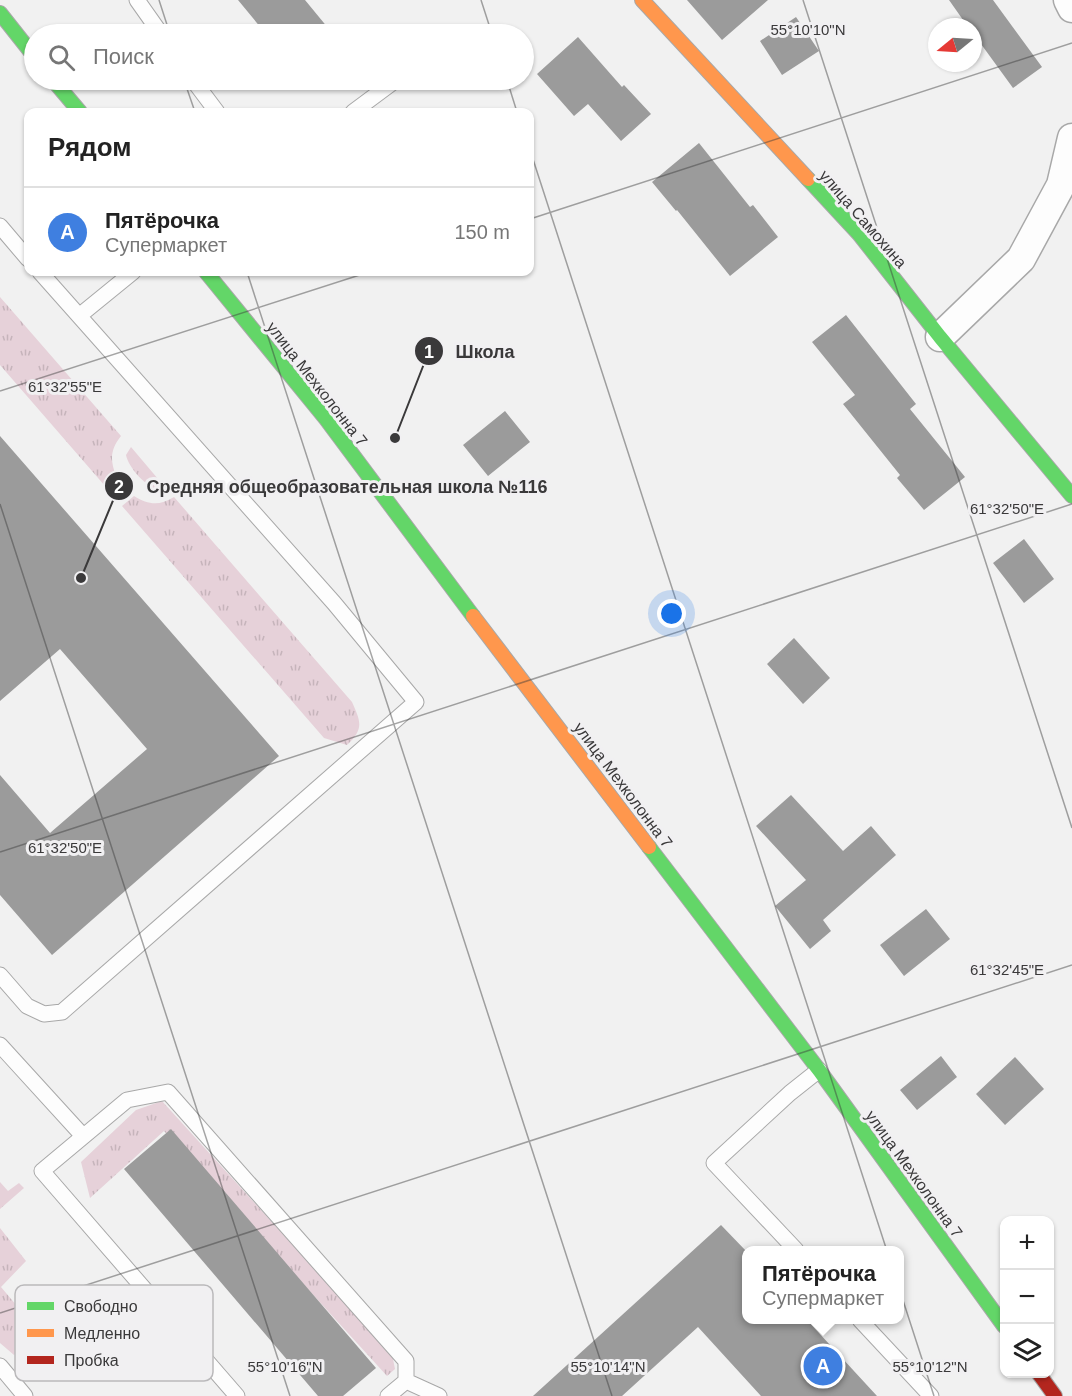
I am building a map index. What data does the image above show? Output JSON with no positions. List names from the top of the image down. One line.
{"streets":{"street":["улица Самохина","улица Мехколонна 7"]},"places":["Школа","Средняя общеобразовательная школа №116"],"legend":["Свободно","Медленно","Пробка"],"north":"left","page":{"search":"Поиск","heading":"Рядом","list":[{"mark":"A","name":"Пятёрочка","note":"Супермаркет","value":"150 m"}],"map_buttons":["+","−"],"popup":["Пятёрочка","Супермаркет"],"pins":"A"},"coordinates":["55°10'10\"N","61°32'55\"E","61°32'50\"E","61°32'45\"E","55°10'16\"N","55°10'14\"N","55°10'12\"N"]}
